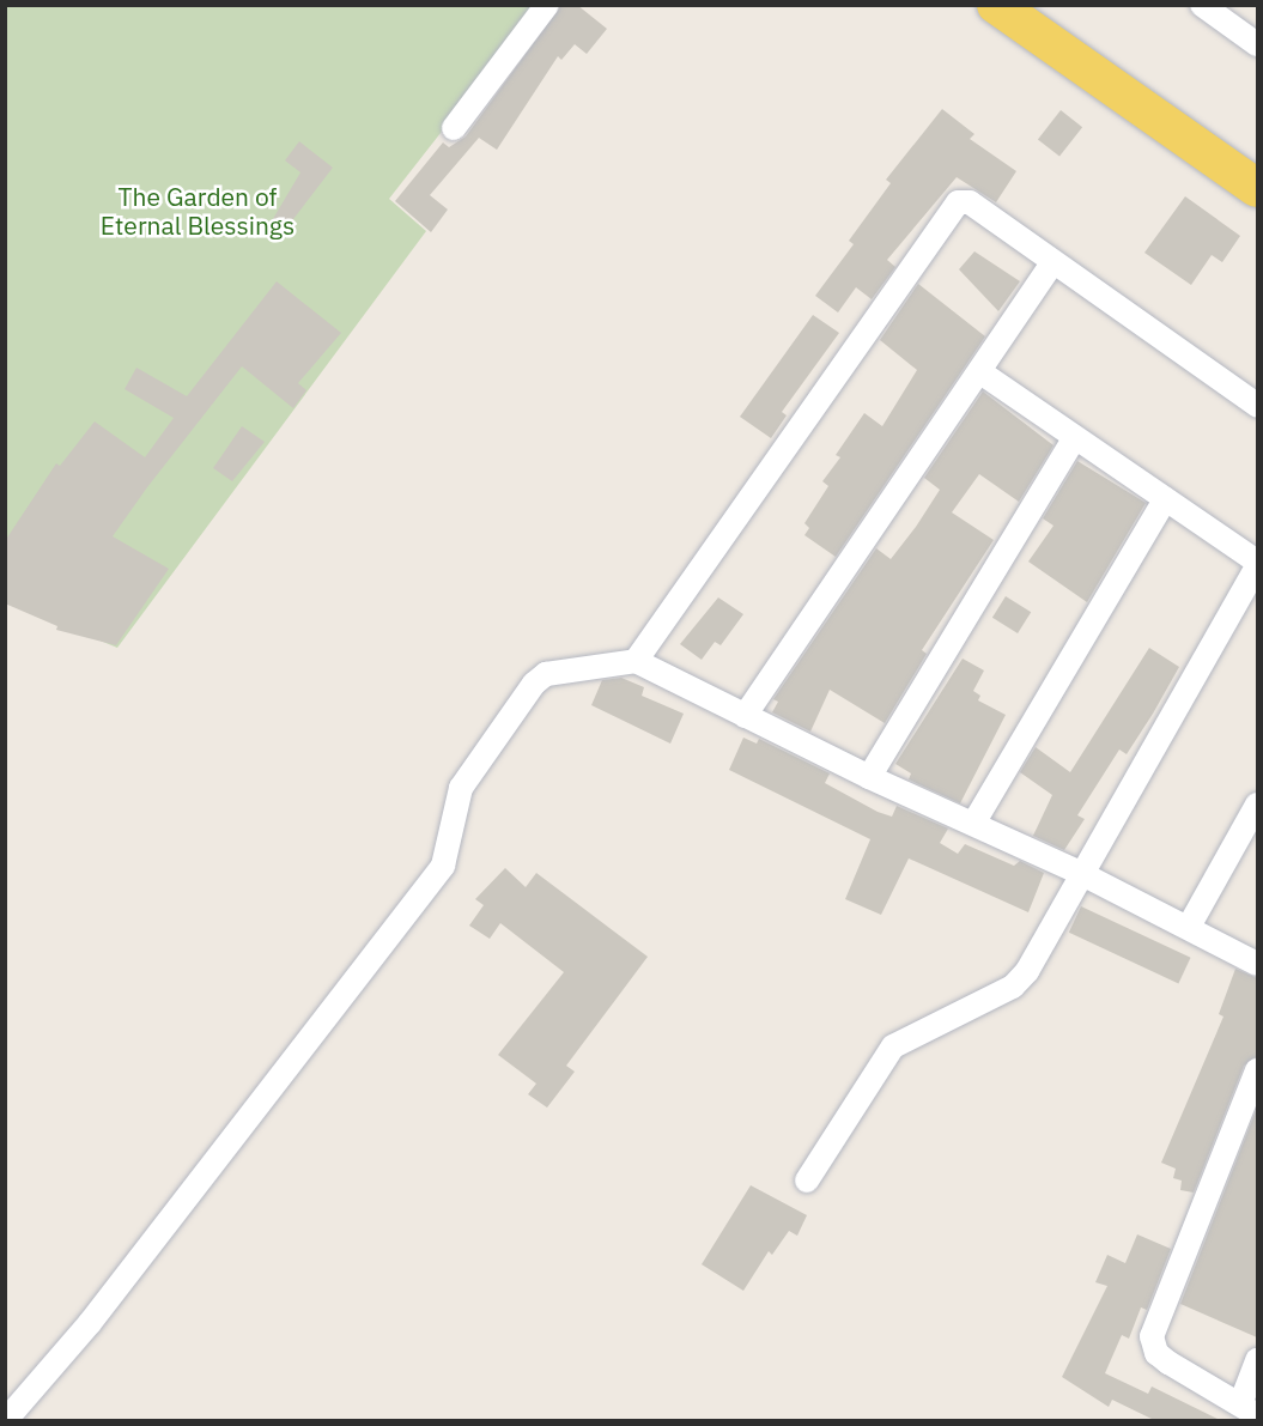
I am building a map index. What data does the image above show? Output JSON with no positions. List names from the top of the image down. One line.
{"parks":["The Garden of Eternal Blessings"]}
